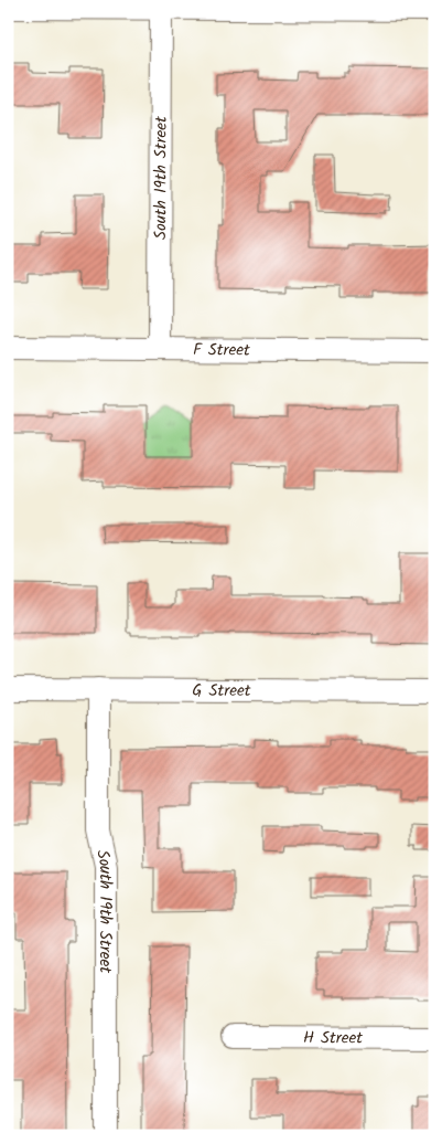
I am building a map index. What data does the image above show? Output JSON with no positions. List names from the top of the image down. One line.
{"streets":{"street":["South 19th Street","F Street","G Street","H Street"]},"crossings":[["South 19th Street","F Street"],["South 19th Street","G Street"]]}
